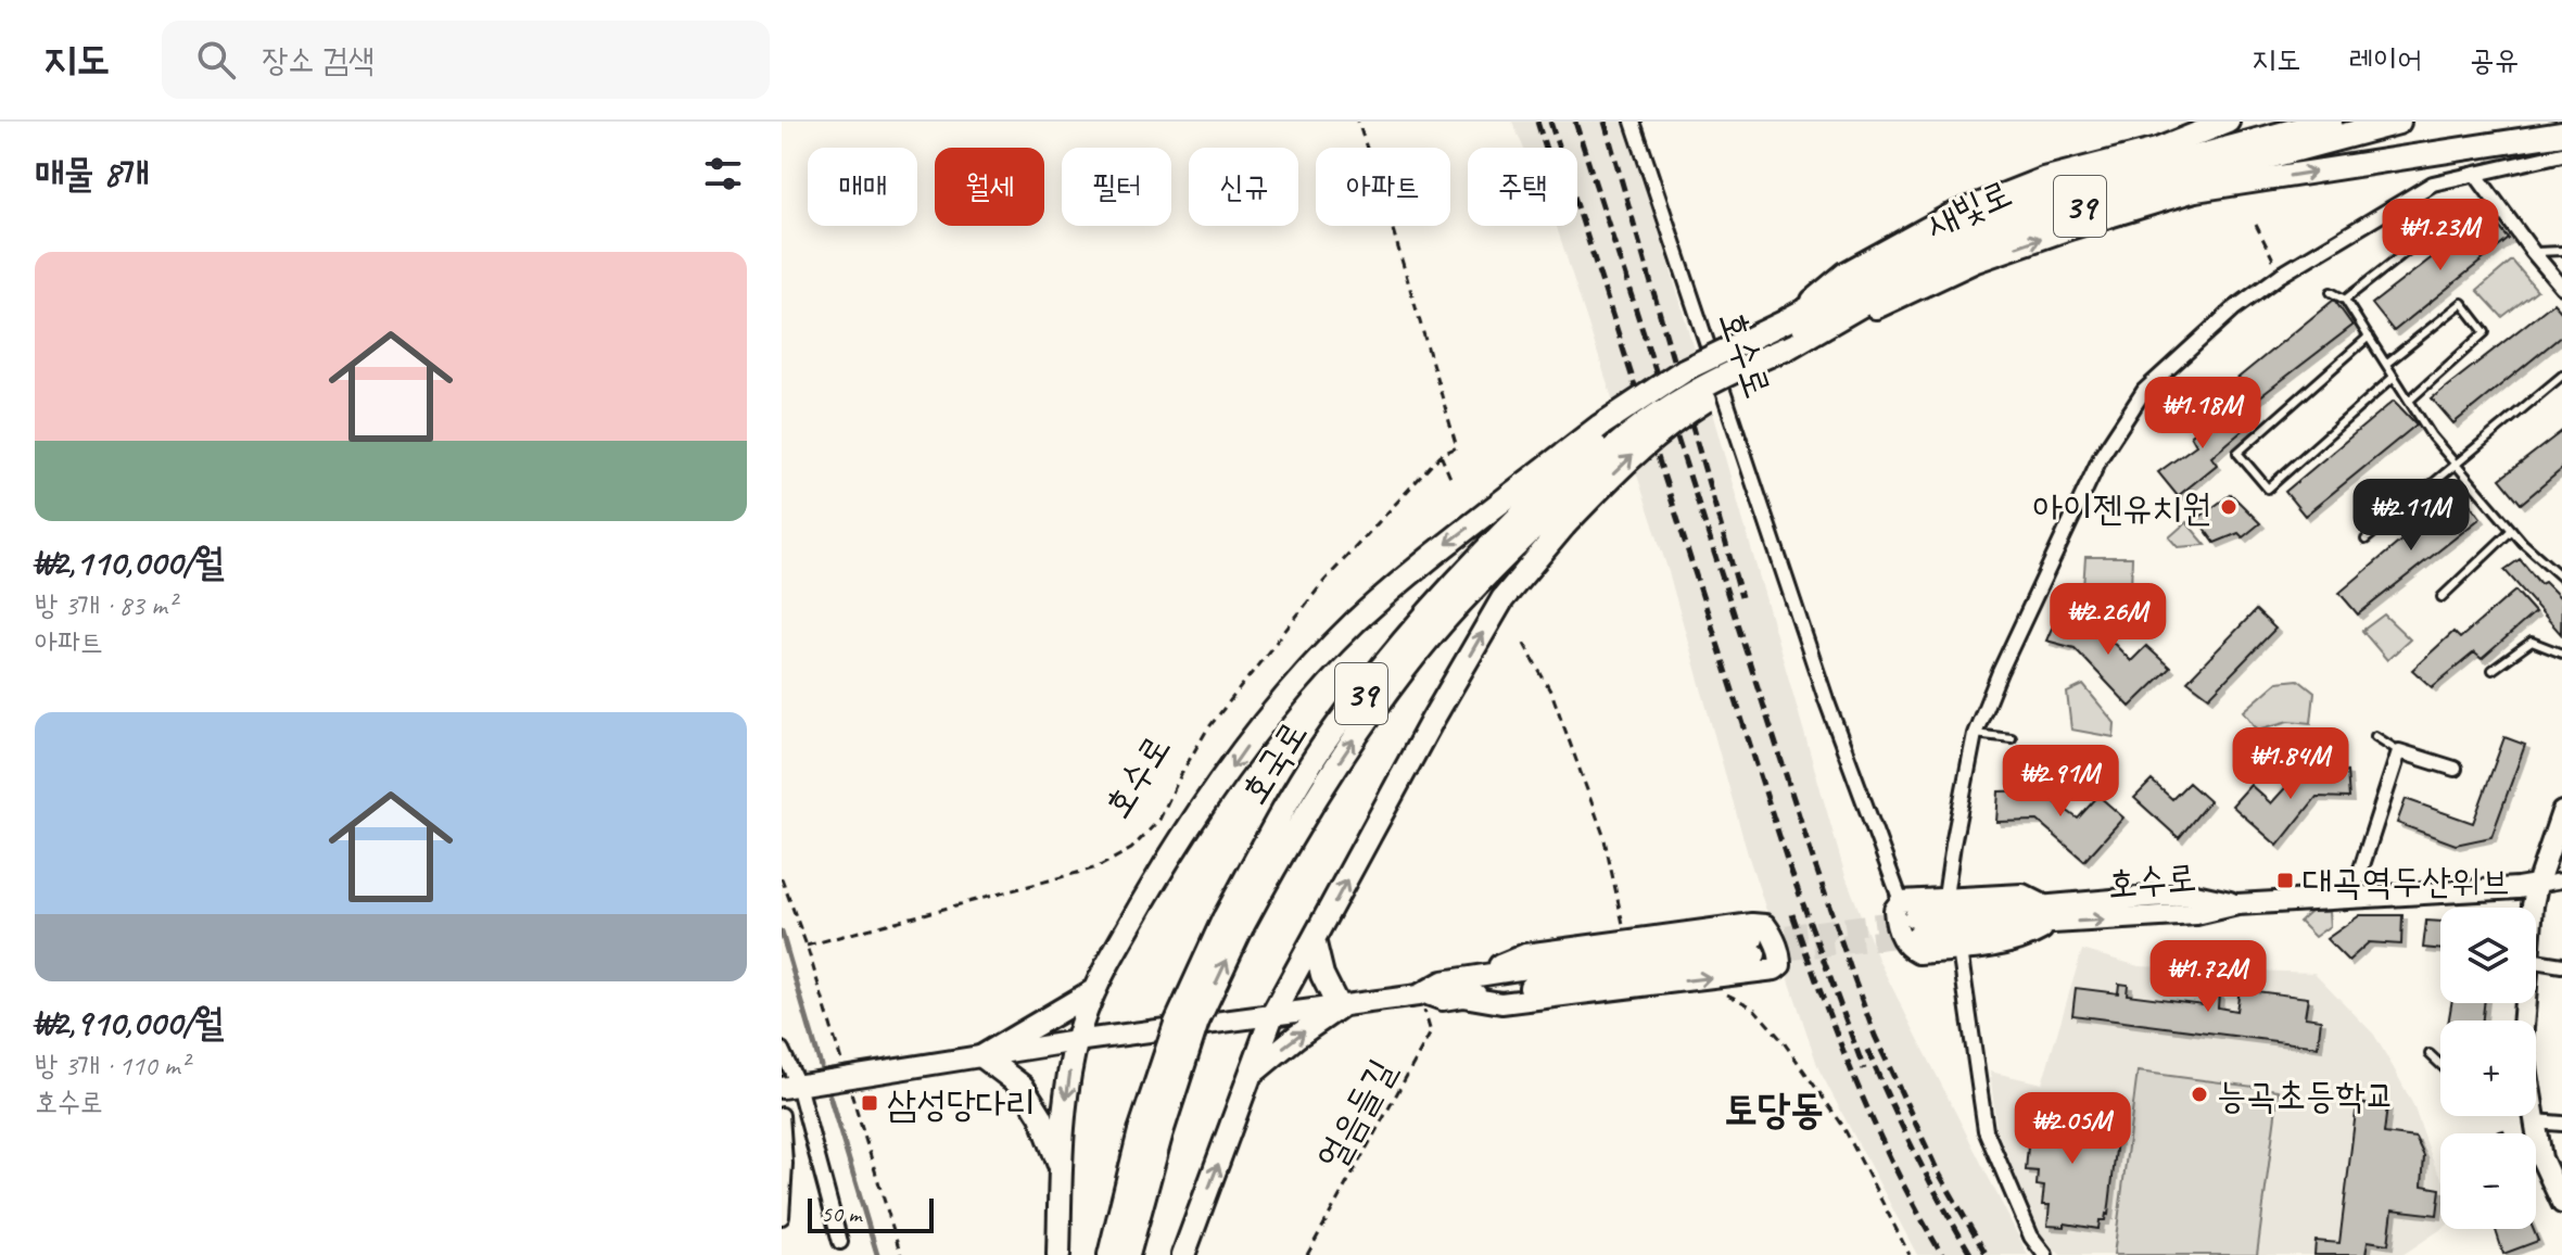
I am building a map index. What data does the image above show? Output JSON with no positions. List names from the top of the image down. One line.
{"streets":{"highway":["39","새빛로"],"main road":["호수로","호국로"],"path":["얼음들길"]},"crossings":[["39","새빛로"],["39","호국로"]],"districts":["토당동"],"places":{"other":["아이젠유치원","능곡초등학교"],"transit":["대곡역두산위브","삼성당다리"]},"scale_bar":"50 m","page":{"header":"지도","search":"장소 검색","nav":["지도","레이어","공유"],"heading":"매물 8개","chip":["매매","월세","필터","신규","아파트","주택"],"price":["₩1.23M","₩1.18M","₩2.11M","₩2.26M","₩1.84M","₩2.91M","₩1.72M","₩2.05M"],"list":[{"name":"₩2,110,000/월","note":"방 3개 · 83 m² · 아파트"},{"name":"₩2,910,000/월","note":"방 3개 · 110 m² · 호수로"}],"map_buttons":["+","−"],"scale":"50 m"}}
